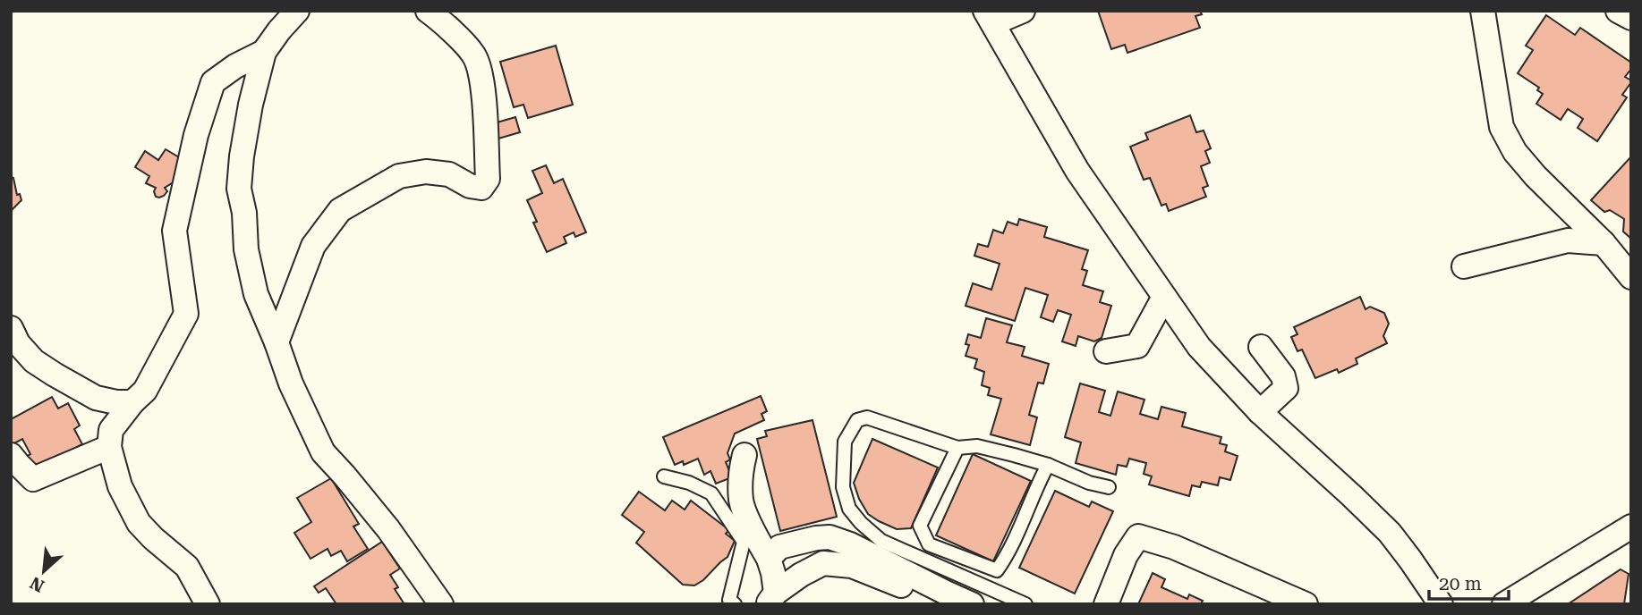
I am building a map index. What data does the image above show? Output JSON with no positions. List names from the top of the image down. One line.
{"scale_bar":"20 m","north":"bottom left"}
